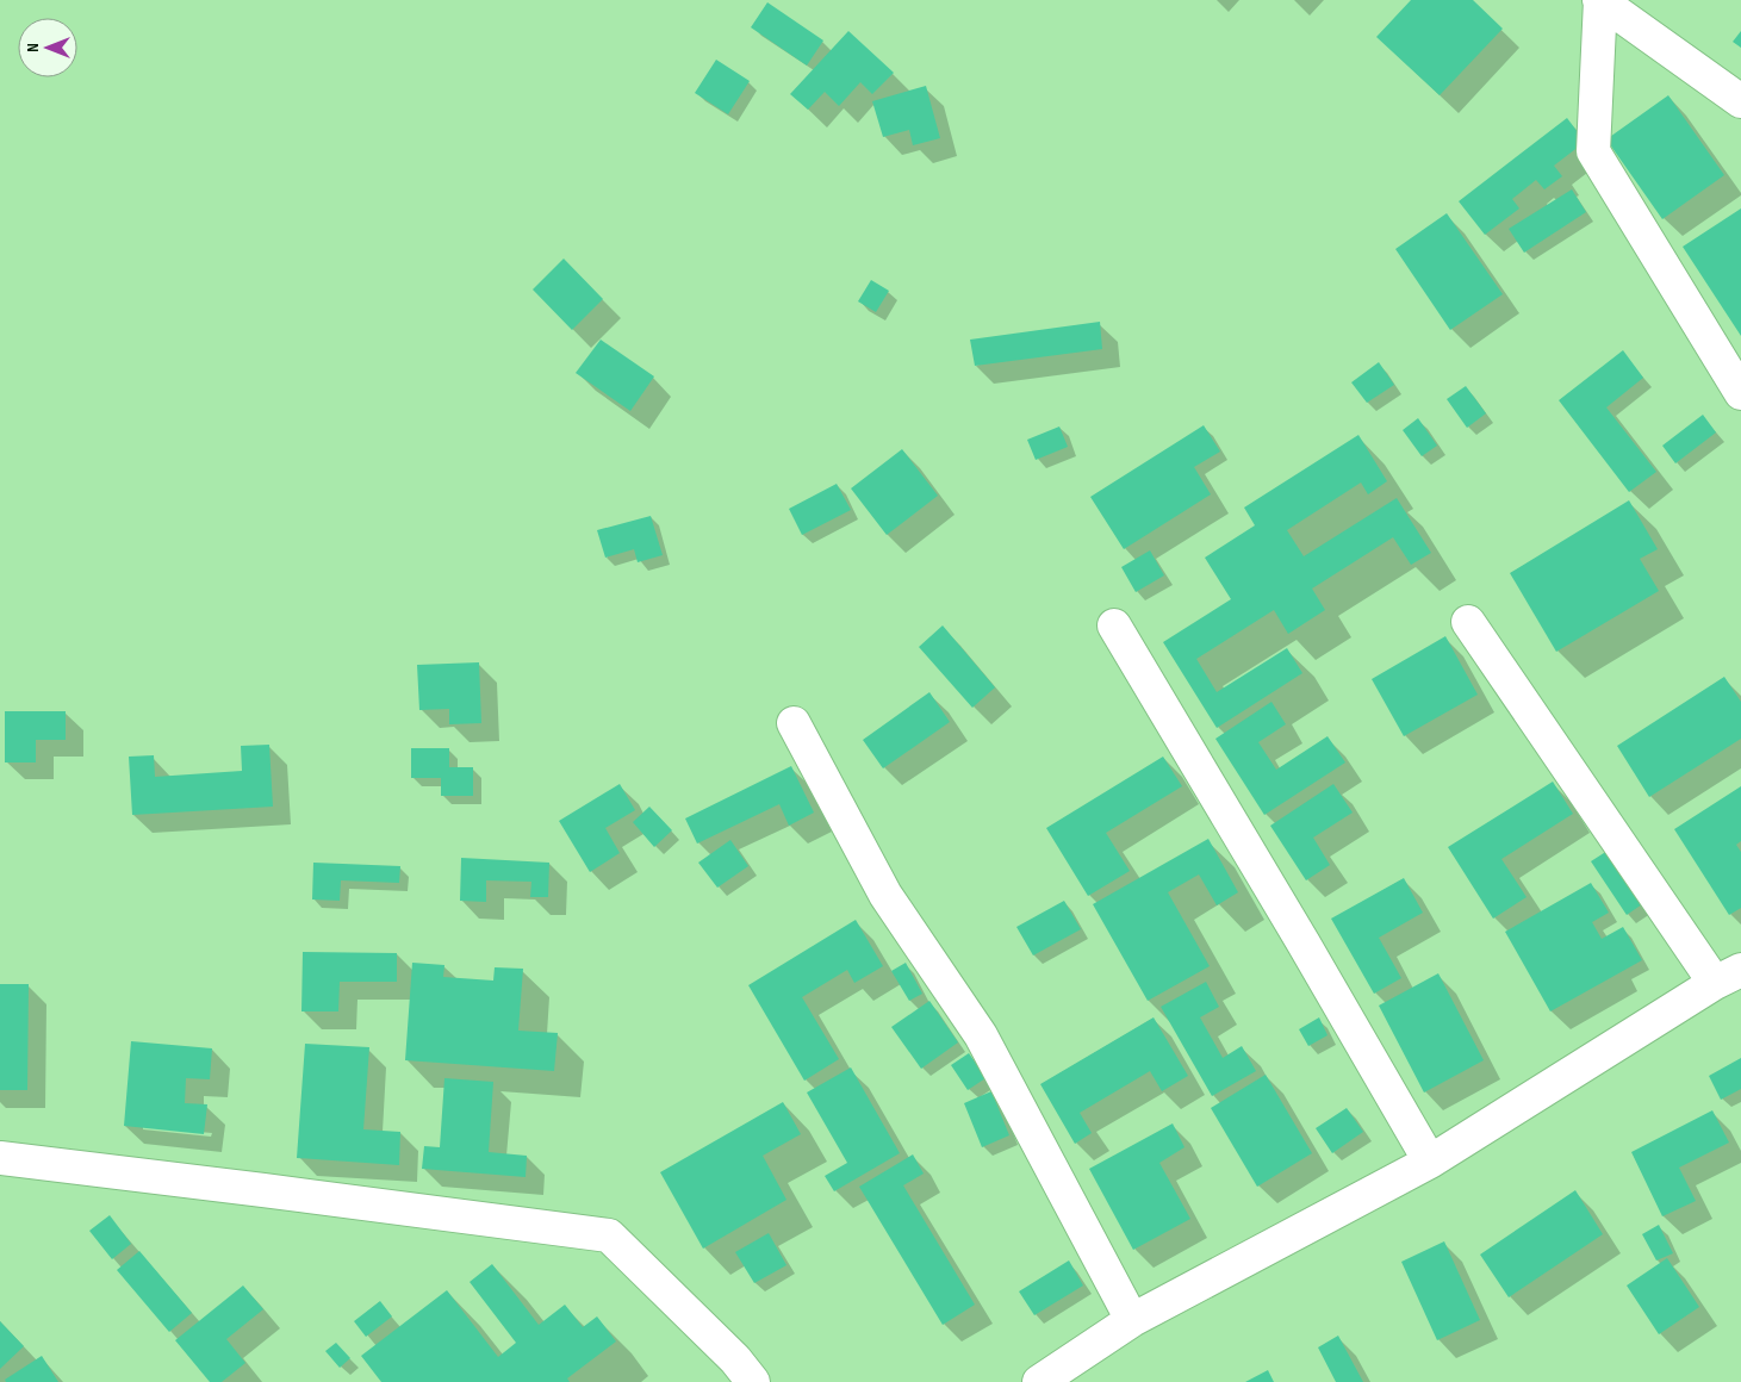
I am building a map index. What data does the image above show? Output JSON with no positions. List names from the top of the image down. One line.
{"north":"left"}
